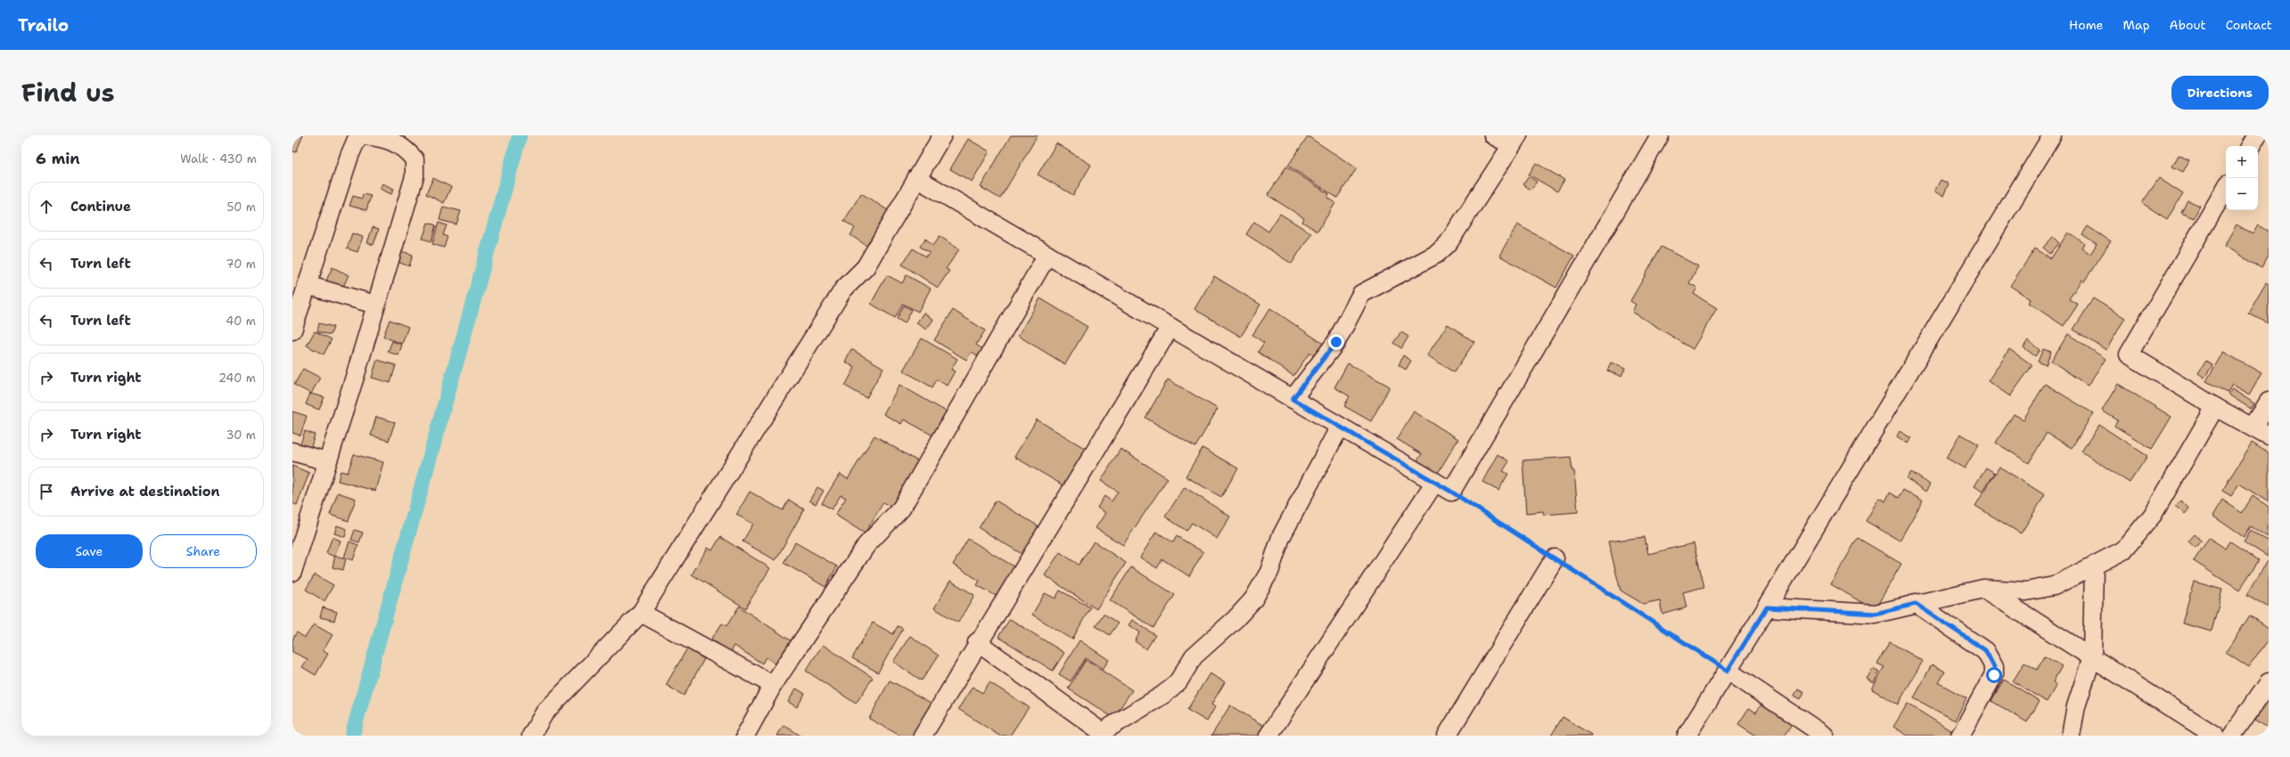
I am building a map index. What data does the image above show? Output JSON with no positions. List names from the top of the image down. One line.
{"page":{"header":"Trailo","nav":["Home","Map","About","Contact"],"title":"Find us","buttons":["Directions",["Save","Share"]],"heading":["6 min","Walk · 430 m"],"map_buttons":["+","−"],"list":[["Continue","50 m"],["Turn left","70 m"],["Turn left","40 m"],["Turn right","240 m"],["Turn right","30 m"],"Arrive at destination"]}}
